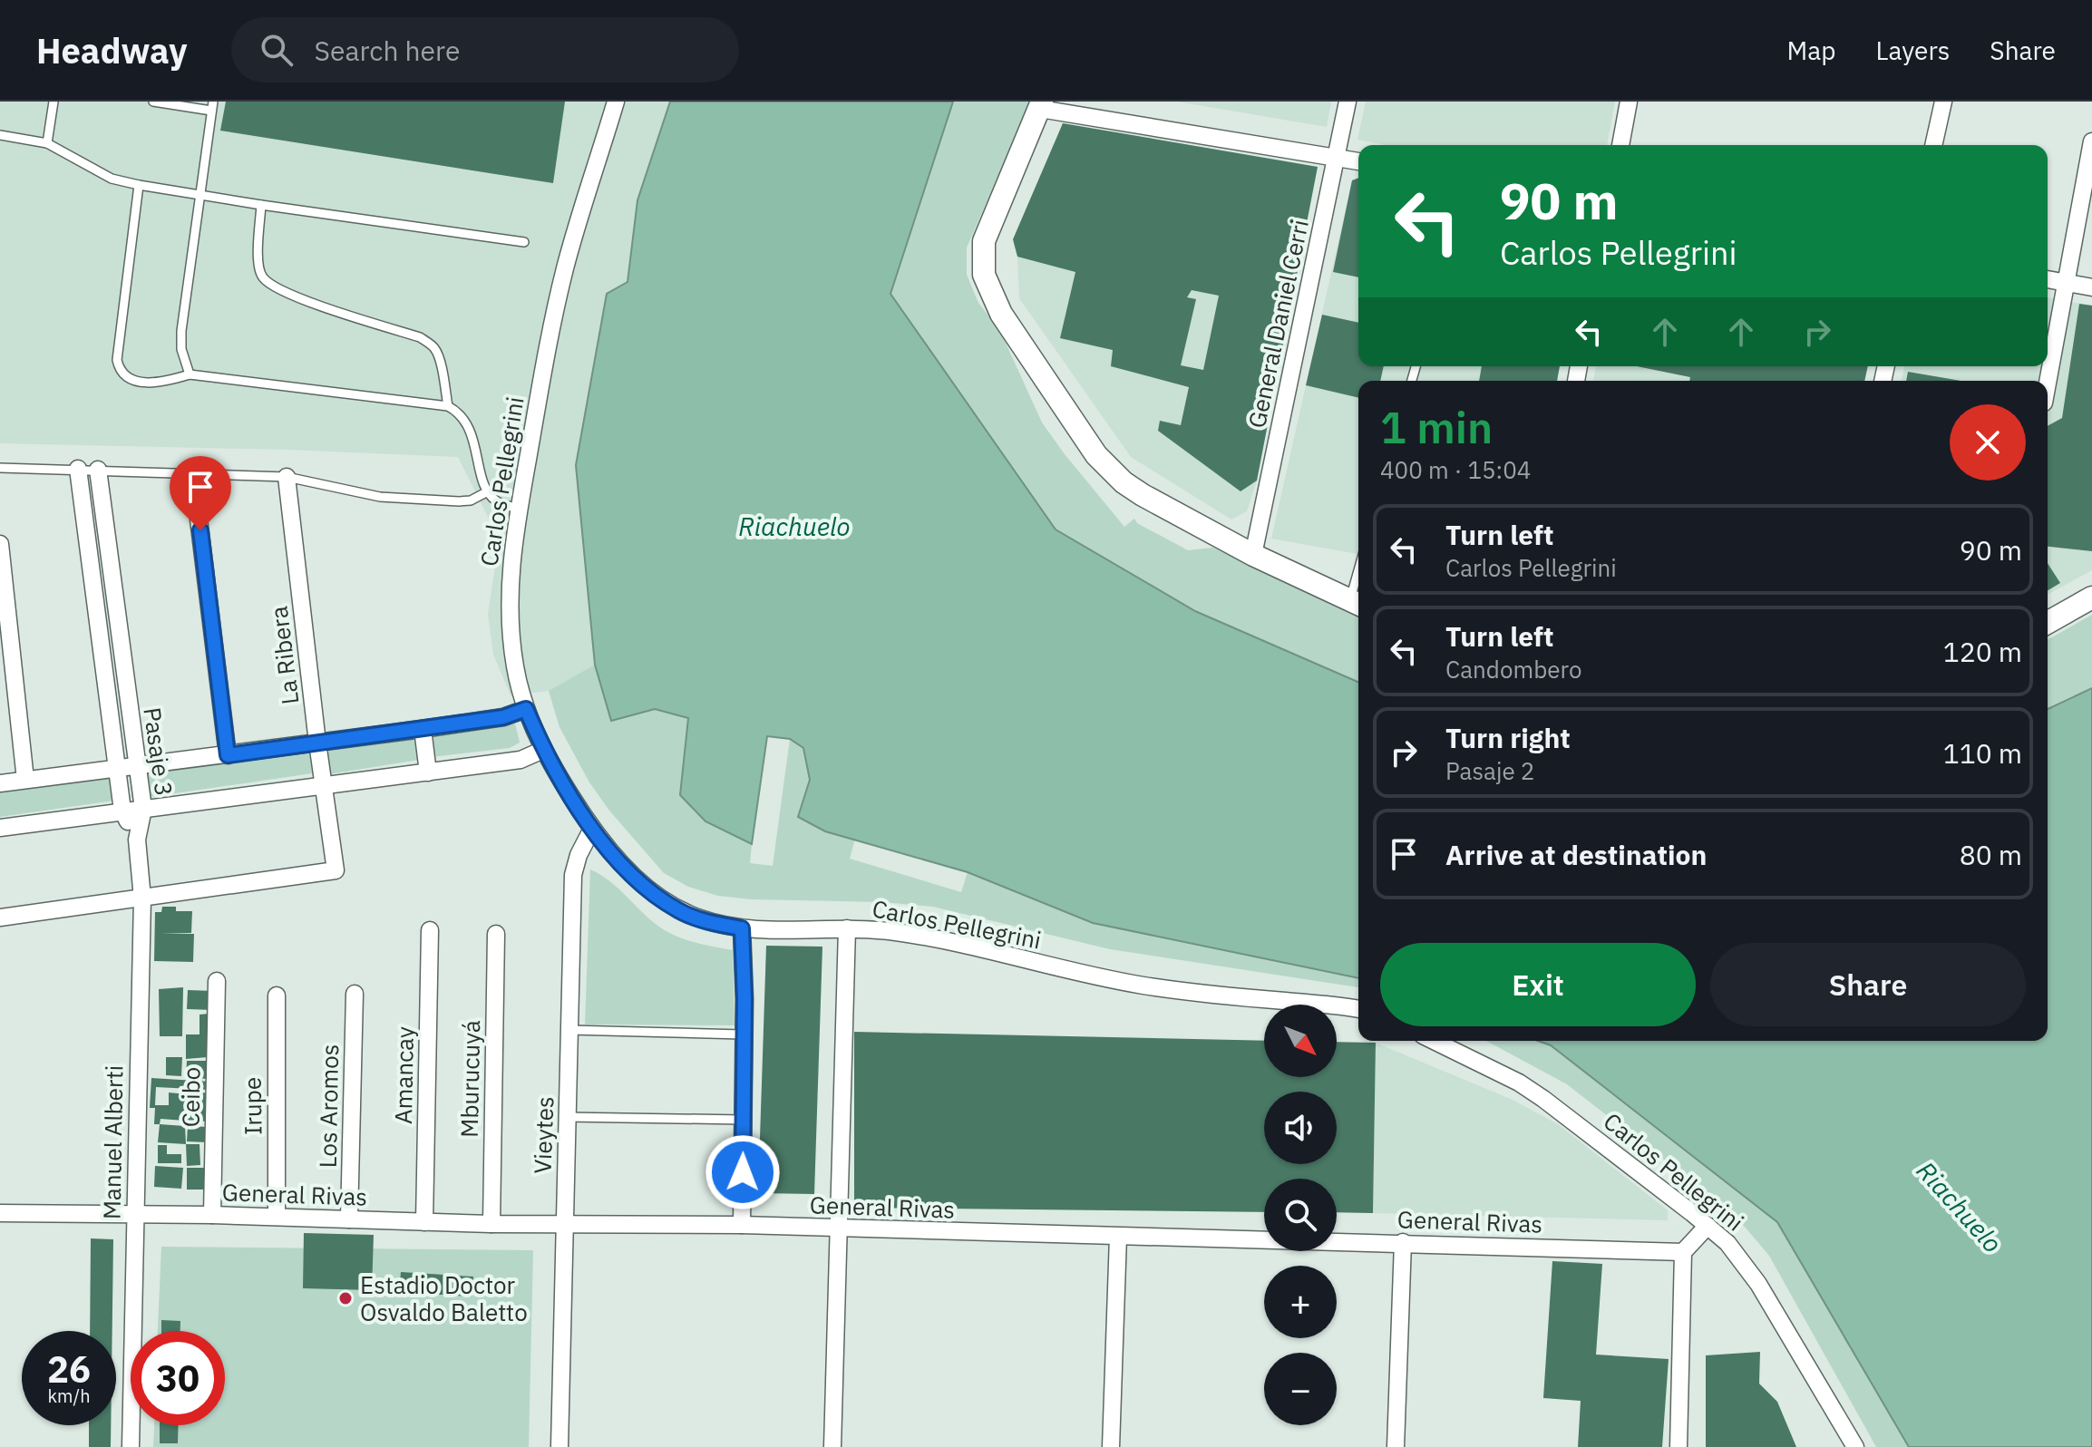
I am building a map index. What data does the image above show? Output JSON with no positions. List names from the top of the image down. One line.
{"streets":{"street":["General Daniel Cerri","Carlos Pellegrini","La Ribera","Pasaje 3","Amancay","Mburucuyá","Ceibo","Irupe","Los Aromos","Vieytes","Manuel Alberti","General Rivas"]},"crossings":[["Carlos Pellegrini","Vieytes"],["La Ribera","Manuel Alberti"],["Pasaje 3","Manuel Alberti"],["Amancay","General Rivas"],["Mburucuyá","General Rivas"],["Ceibo","General Rivas"],["Irupe","General Rivas"],["Los Aromos","General Rivas"],["Vieytes","General Rivas"],["Manuel Alberti","General Rivas"]],"water":["Riachuelo"],"places":["Estadio Doctor Osvaldo Baletto"],"north":"bottom right","page":{"header":"Headway","search":"Search here","nav":["Map","Layers","Share"],"turn":["90 m","Carlos Pellegrini"],"heading":["1 min","400 m · 15:04"],"list":[{"name":"Turn left","note":"Carlos Pellegrini","value":"90 m"},{"name":"Turn left","note":"Candombero","value":"120 m"},{"name":"Turn right","note":"Pasaje 2","value":"110 m"},{"name":"Arrive at destination","value":"80 m"}],"buttons":["Exit","Share"],"map_buttons":["+","−"],"speed":"26 km/h","limit":"30"}}
